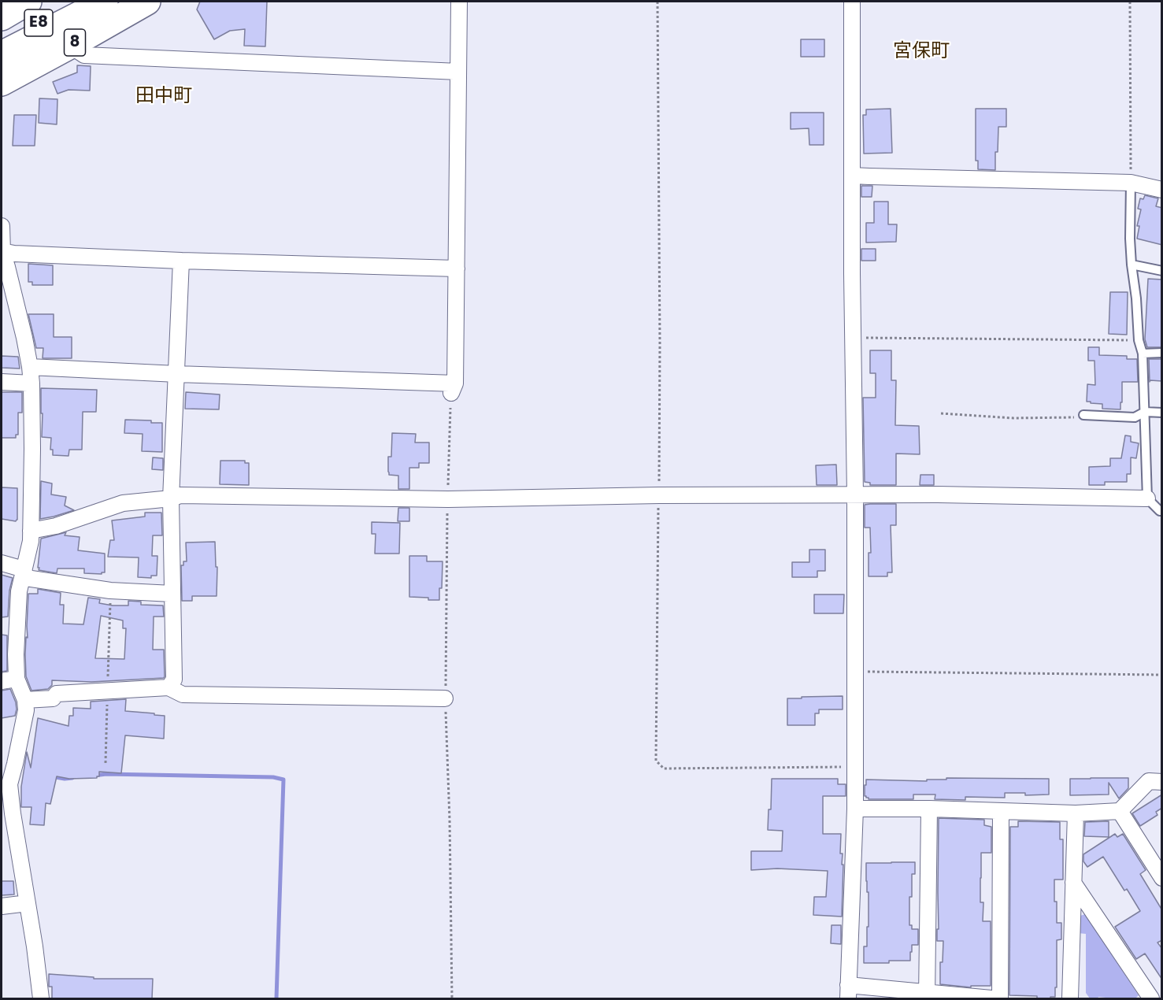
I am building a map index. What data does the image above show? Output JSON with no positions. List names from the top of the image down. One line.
{"streets":{"highway":["E8","8"]},"districts":["宮保町","田中町"]}
